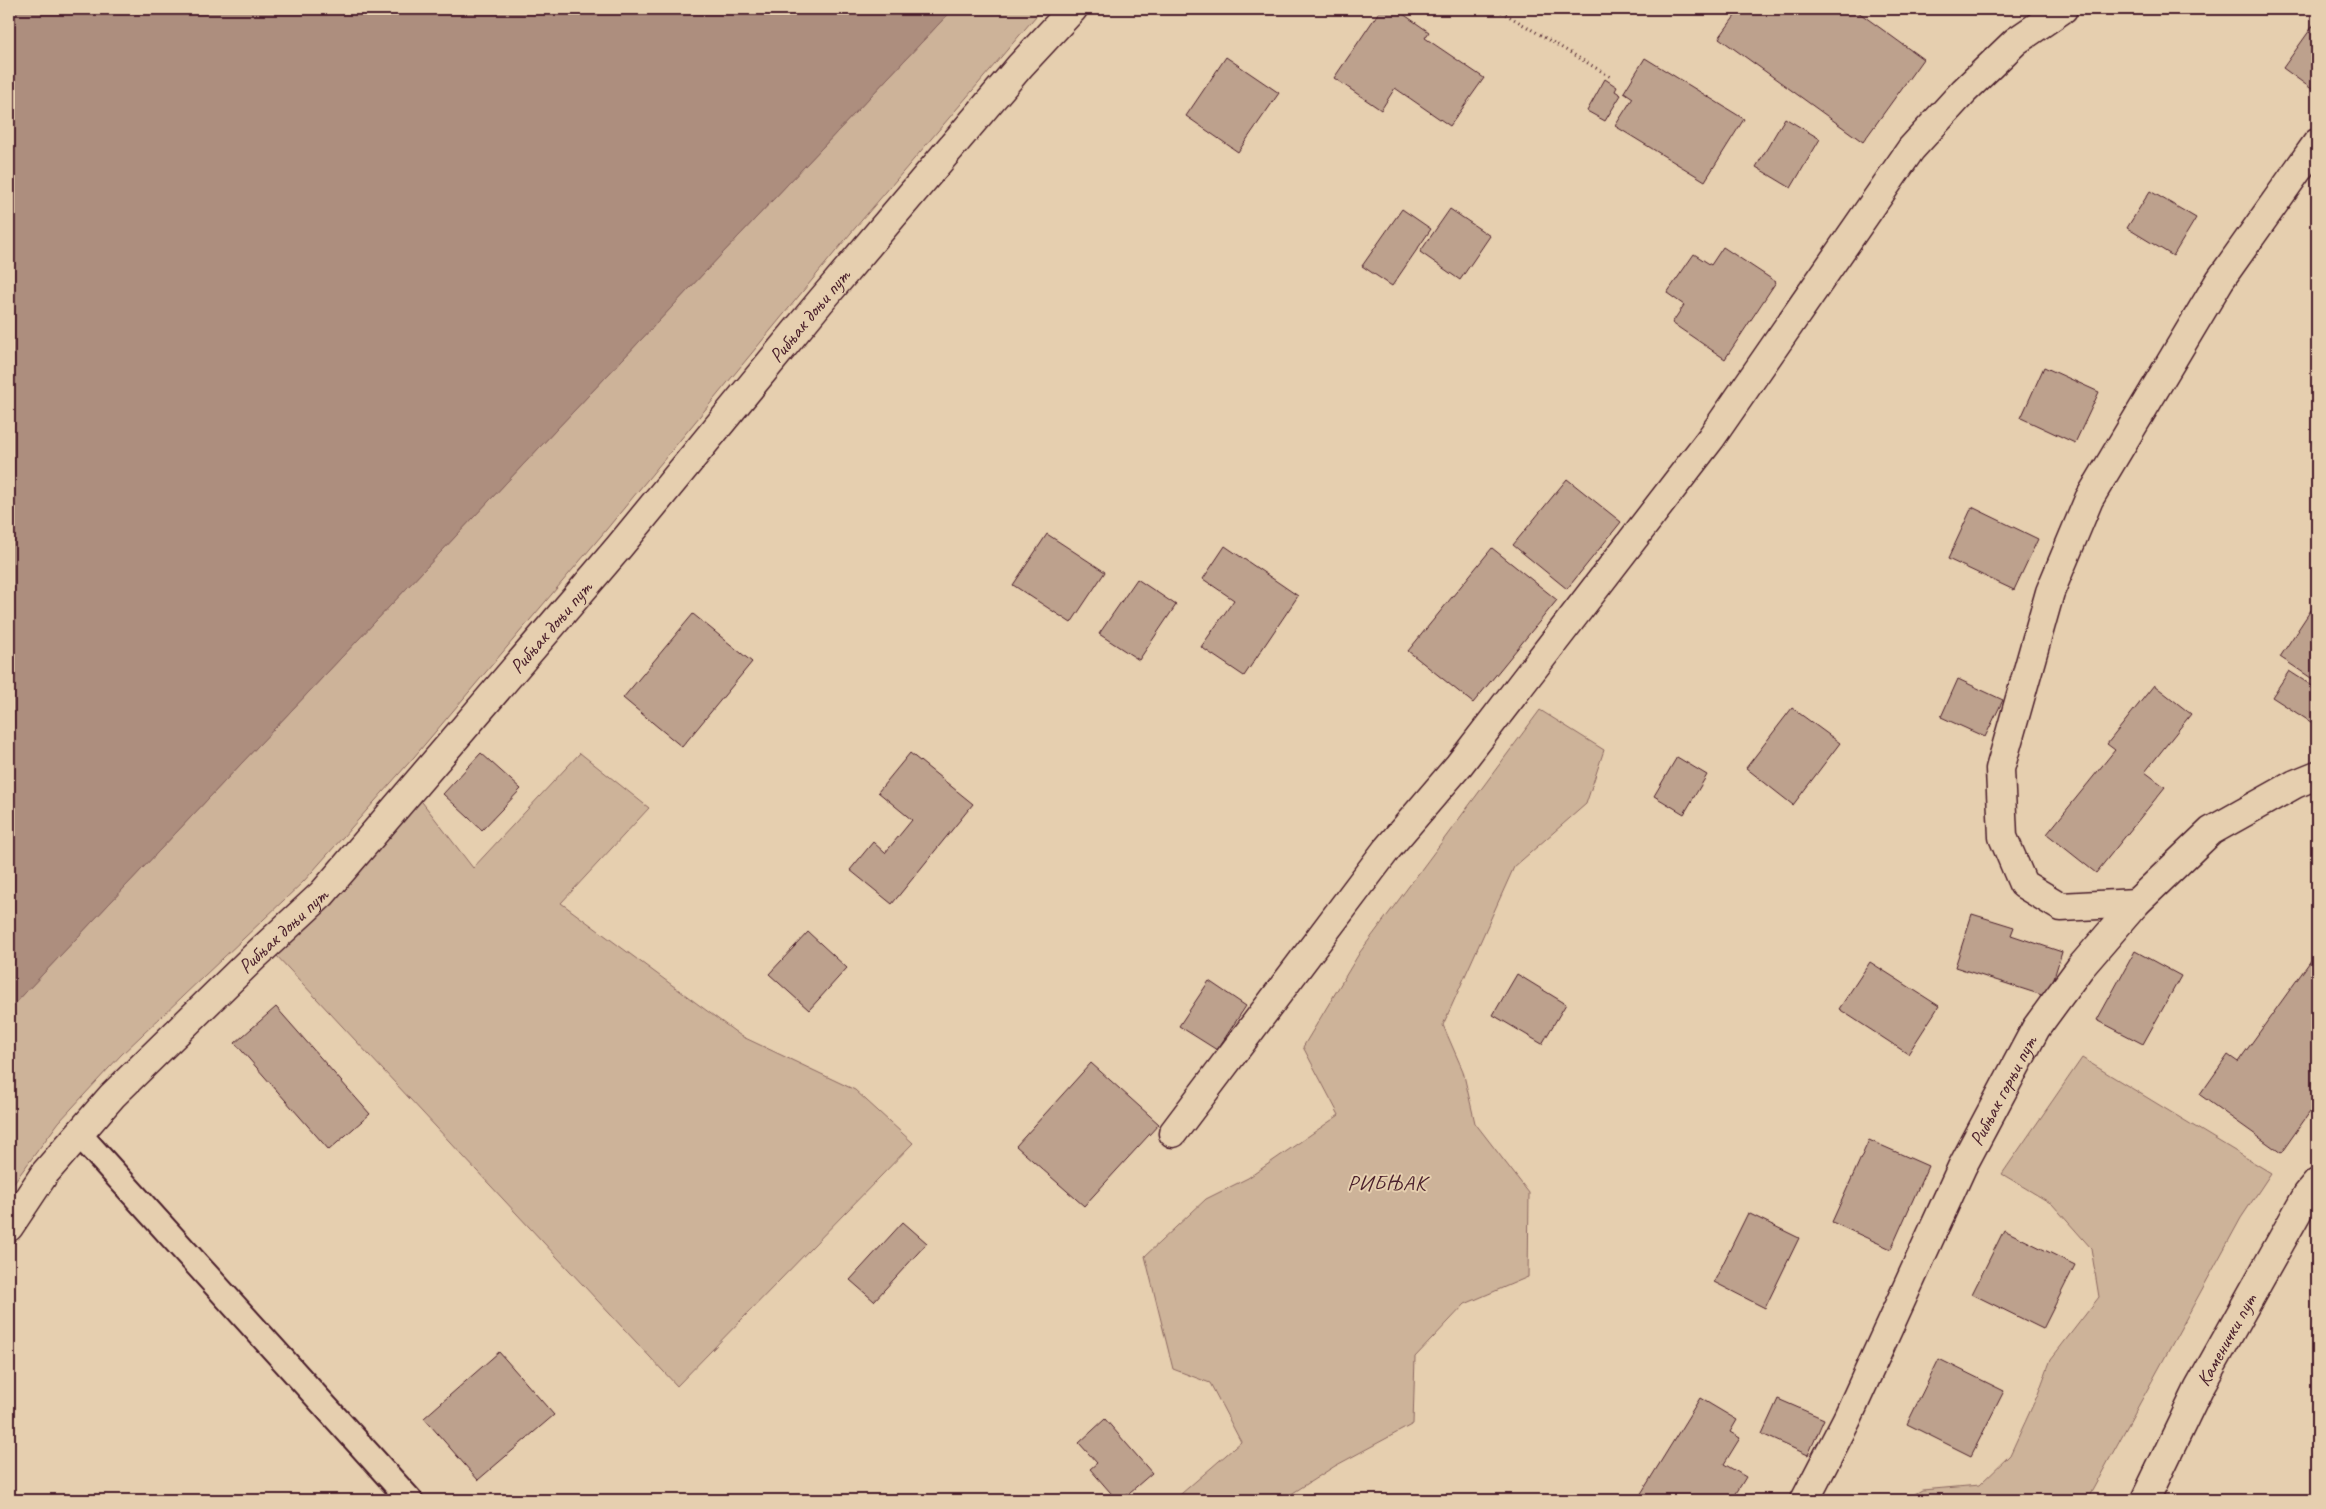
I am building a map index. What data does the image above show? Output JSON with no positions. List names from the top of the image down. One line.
{"streets":{"street":["Рибњак доњи пут","Рибњак горњи пут","Каменички пут"]},"districts":["РИБЊАК"]}
